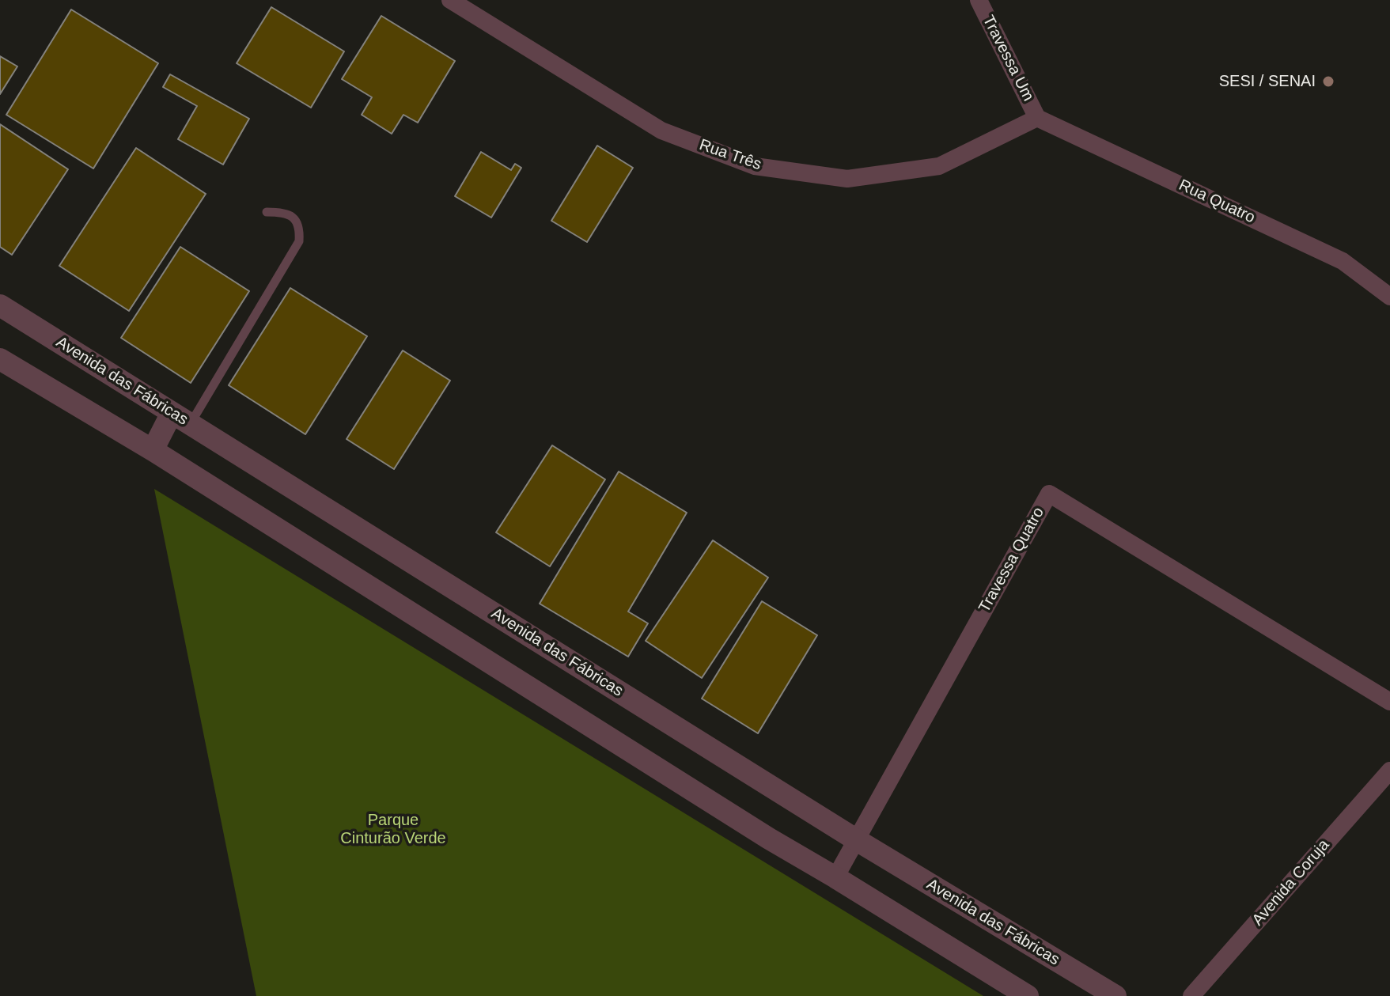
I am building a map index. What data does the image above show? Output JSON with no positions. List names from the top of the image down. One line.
{"streets":{"street":["Travessa Um","Rua Três","Rua Quatro","Avenida das Fábricas","Travessa Quatro","Avenida Coruja"]},"crossings":[["Travessa Um","Rua Três"],["Travessa Um","Rua Quatro"],["Rua Três","Rua Quatro"],["Avenida das Fábricas","Travessa Quatro"]],"parks":["Parque Cinturão Verde"],"places":["SESI / SENAI"]}
